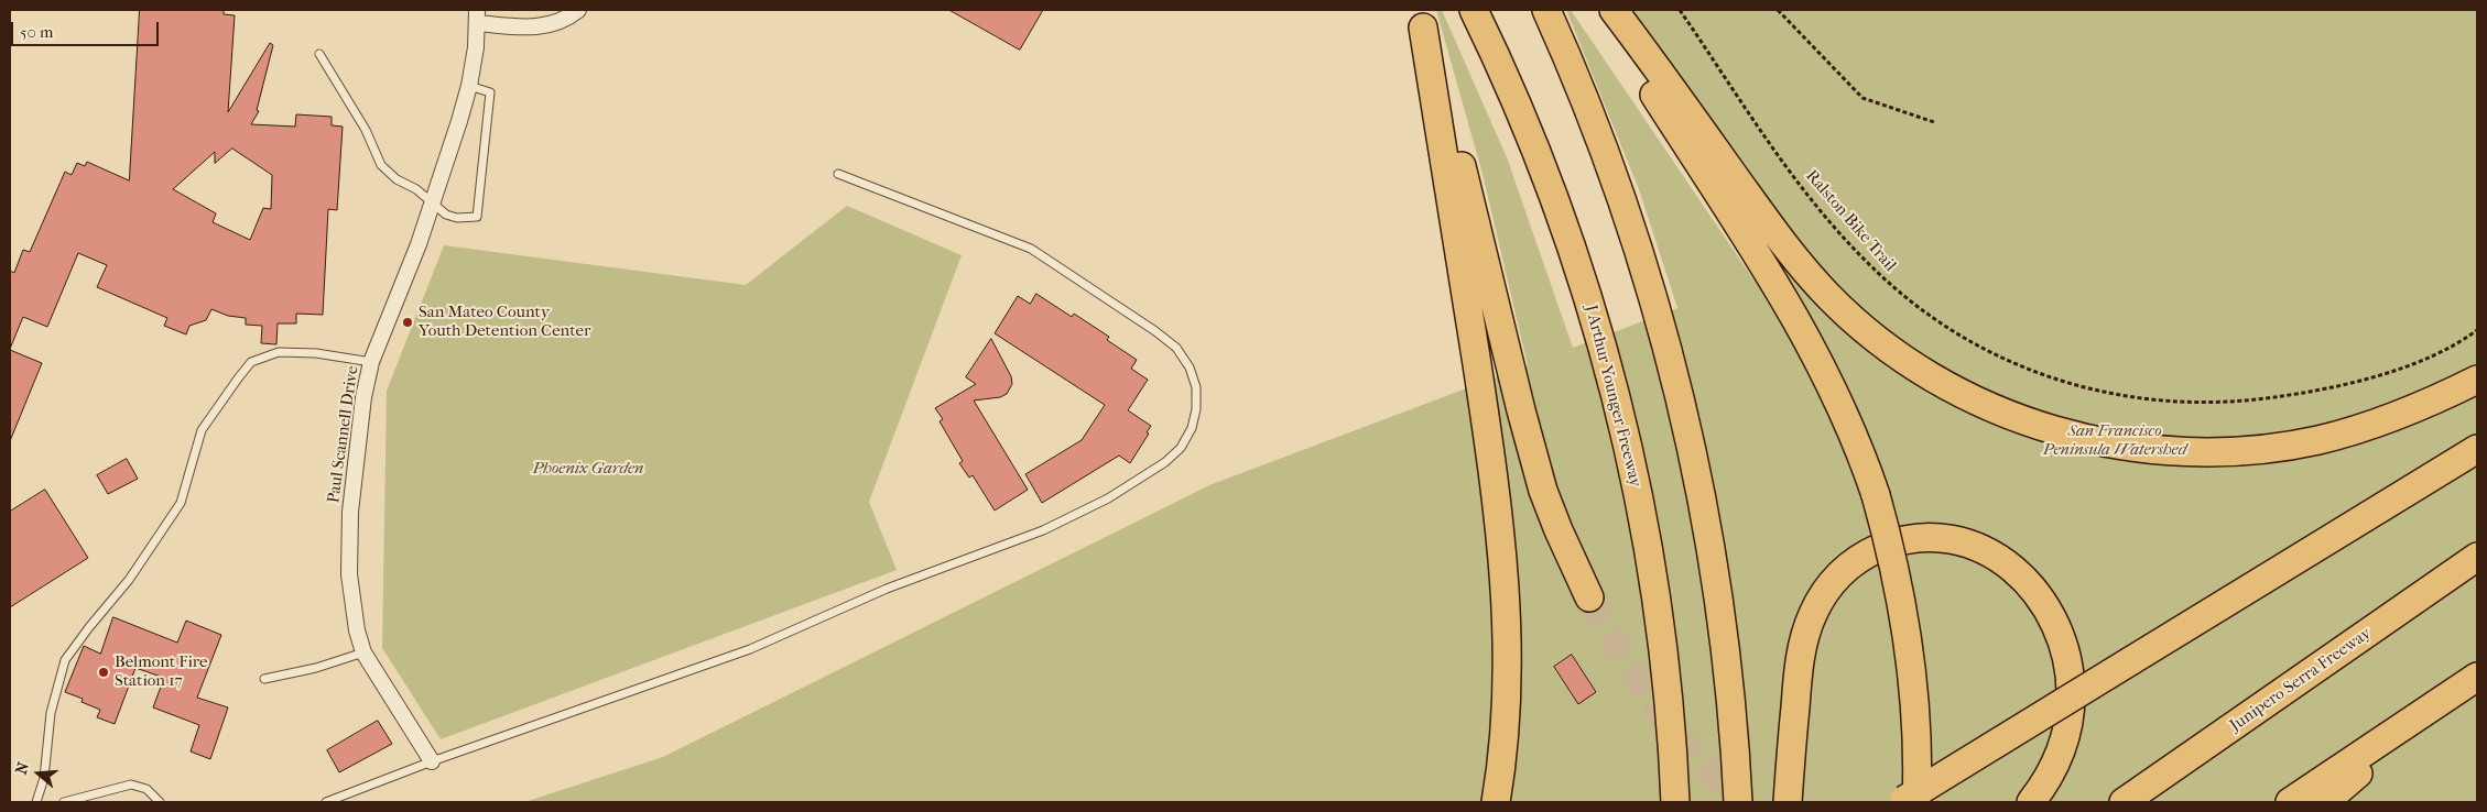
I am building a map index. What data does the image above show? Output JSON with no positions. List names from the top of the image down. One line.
{"streets":{"highway":["J Arthur Younger Freeway","Junipero Serra Freeway"],"street":["Paul Scannell Drive"],"path":["Ralston Bike Trail"]},"parks":["San Francisco Peninsula Watershed","Phoenix Garden"],"places":["San Mateo County Youth Detention Center","Belmont Fire Station 17"],"scale_bar":"50 m","north":"left"}
